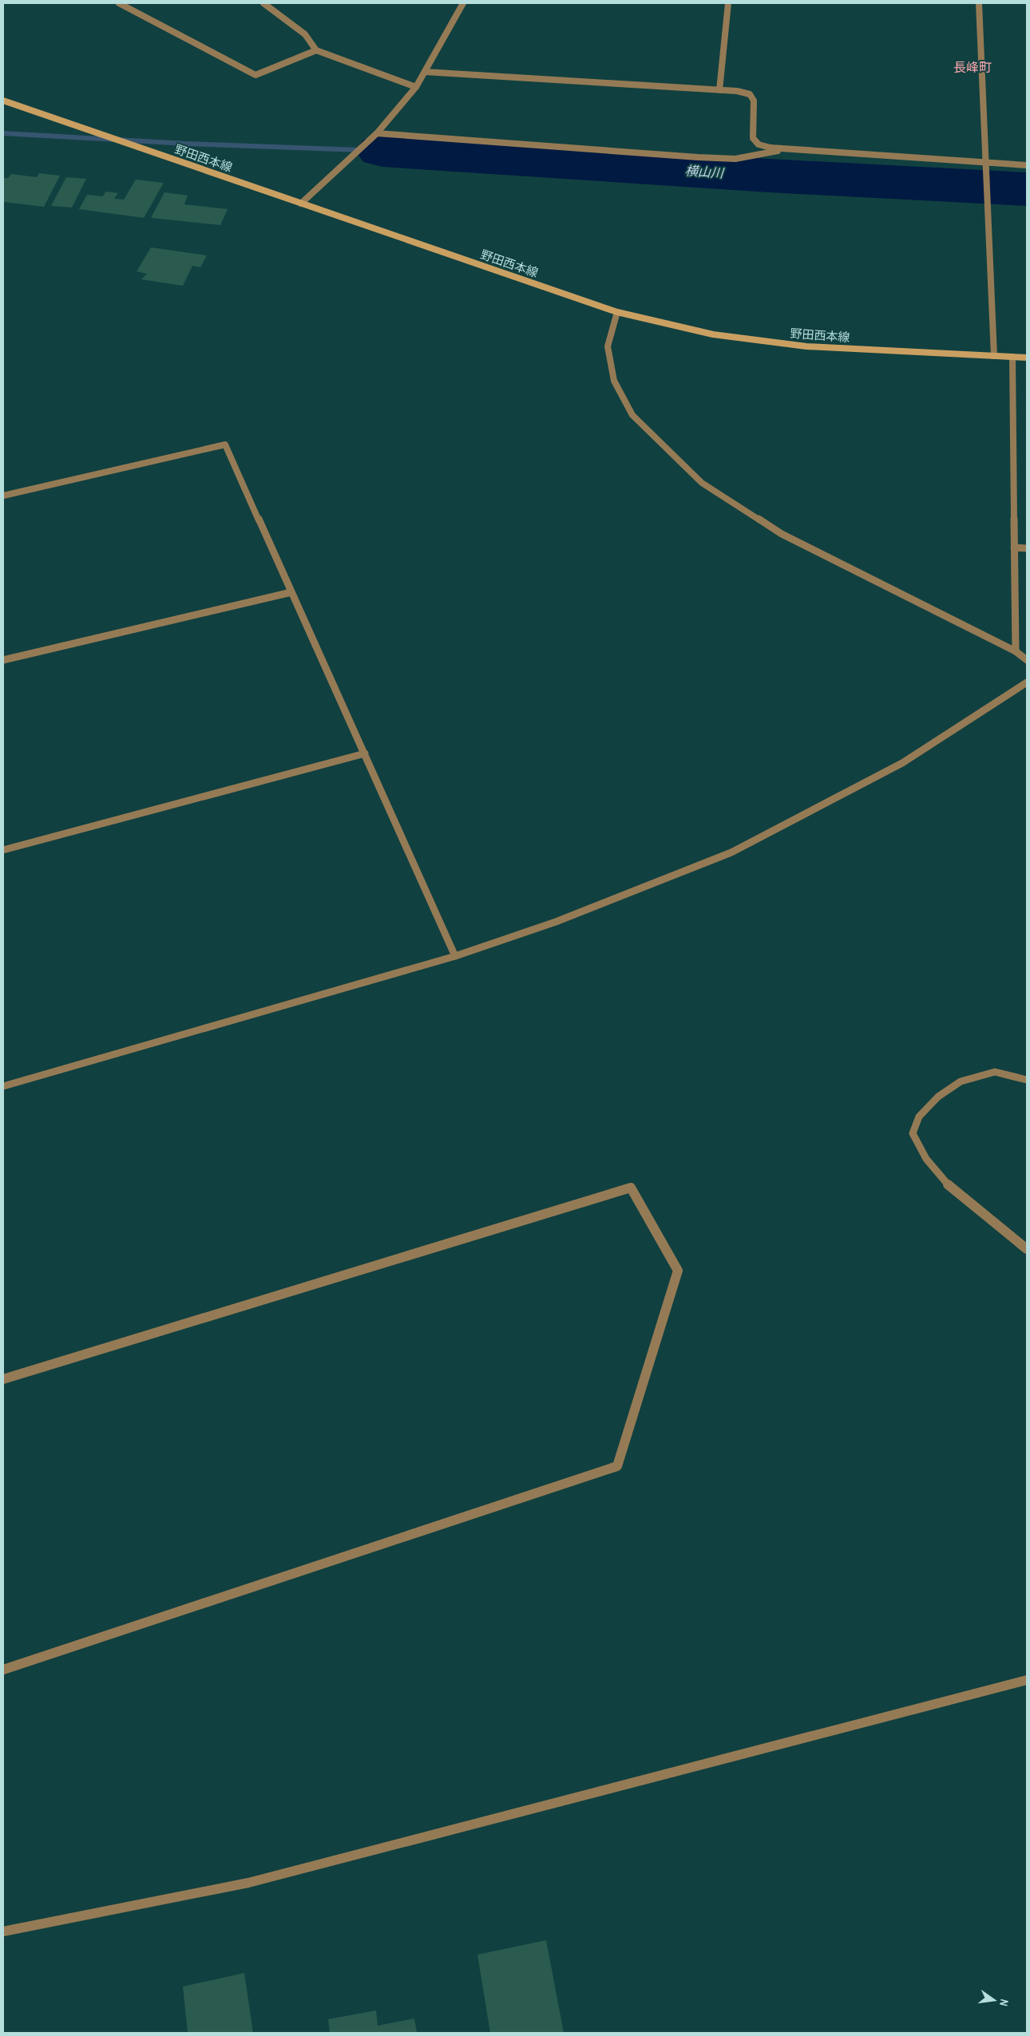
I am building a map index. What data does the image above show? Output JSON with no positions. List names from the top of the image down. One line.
{"streets":{"main road":["野田西本線"]},"districts":["長峰町"],"water":["横山川"],"north":"right"}
